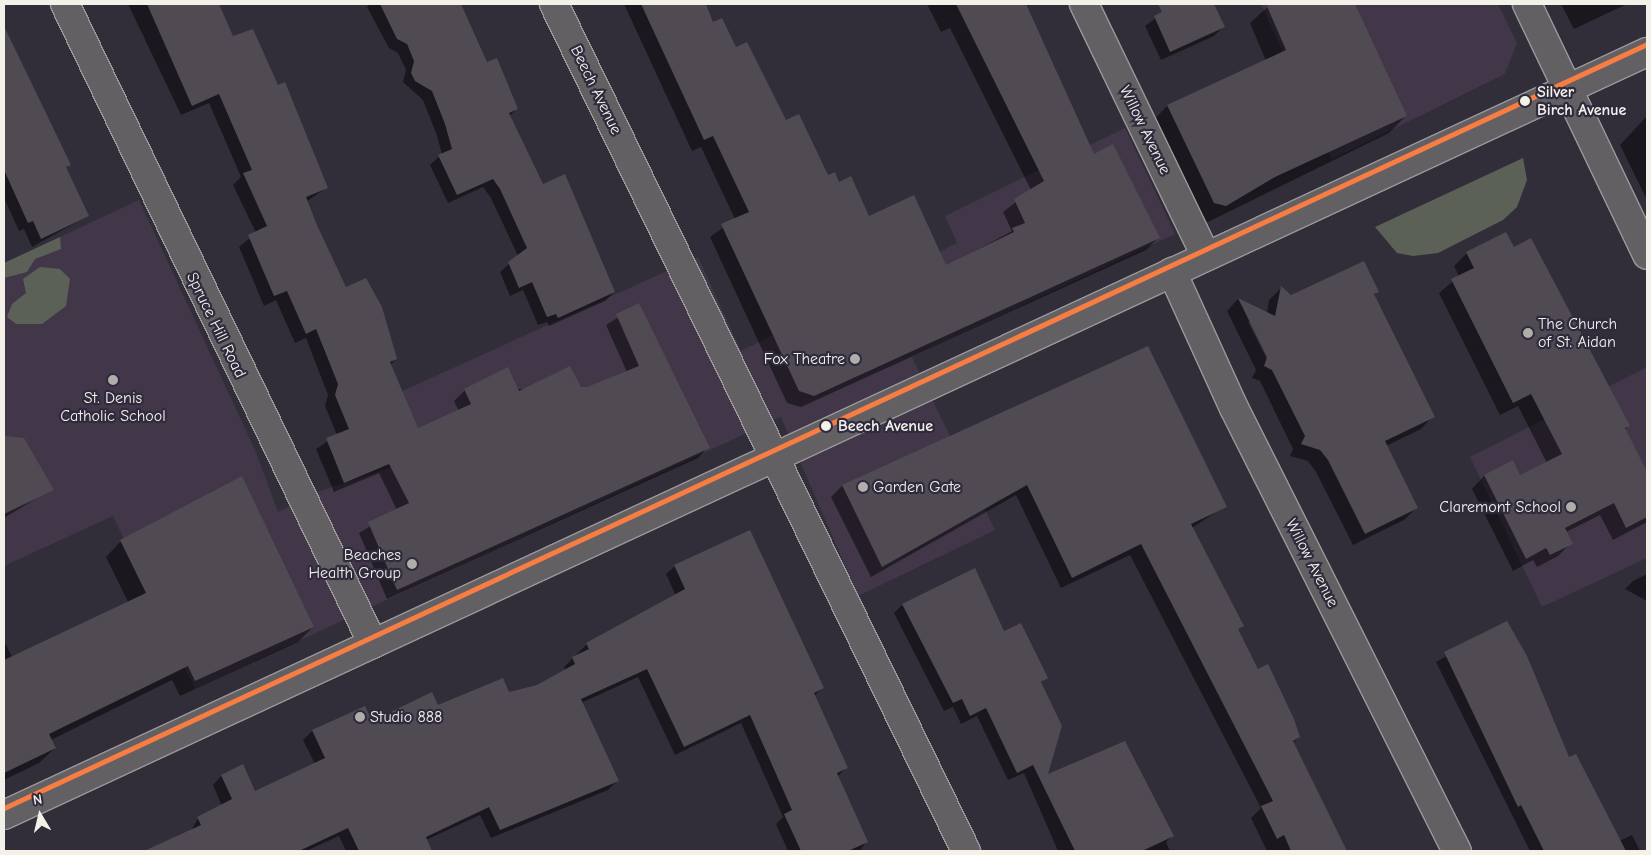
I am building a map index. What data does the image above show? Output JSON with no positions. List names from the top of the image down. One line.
{"streets":{"street":["Beech Avenue","Willow Avenue","Spruce Hill Road"]},"places":["Silver Birch Avenue","The Church of St. Aidan","Fox Theatre","St. Denis Catholic School","Beech Avenue","Garden Gate","Claremont School","Beaches Health Group","Studio 888"],"north":"top"}
